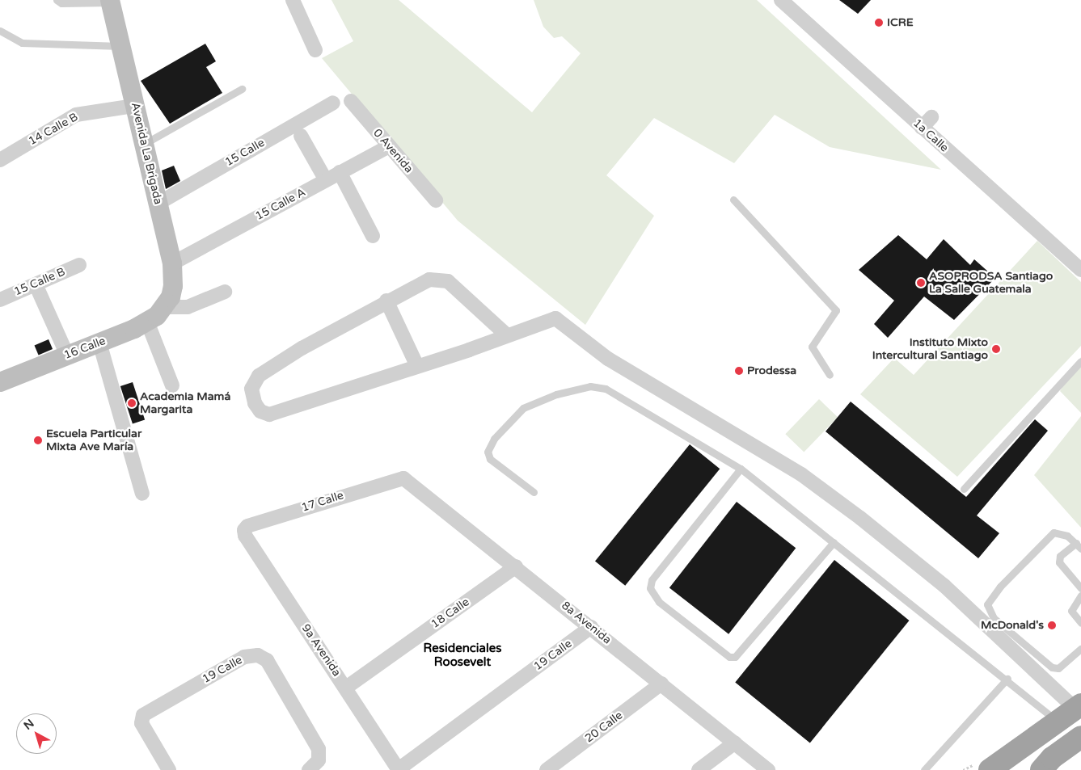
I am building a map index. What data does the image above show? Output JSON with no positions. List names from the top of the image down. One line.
{"streets":{"main road":["Avenida La Brigada","16 Calle"],"street":["14 Calle B","1a Calle","0 Avenida","15 Calle","15 Calle A","15 Calle B","17 Calle","18 Calle","8a Avenida","9a Avenida","19 Calle","20 Calle"]},"crossings":[["14 Calle B","Avenida La Brigada"],["0 Avenida","15 Calle A"],["15 Calle","Avenida La Brigada"],["Avenida La Brigada","15 Calle A"],["Avenida La Brigada","16 Calle"],["17 Calle","8a Avenida"],["17 Calle","9a Avenida"],["18 Calle","8a Avenida"],["18 Calle","9a Avenida"],["8a Avenida","19 Calle"],["8a Avenida","20 Calle"],["9a Avenida","19 Calle"]],"districts":["Residenciales Roosevelt"],"places":["ICRE","ASOPRODSA Santiago La Salle Guatemala","Instituto Mixto Intercultural Santiago","Prodessa","Academia Mamá Margarita","Escuela Particular Mixta Ave María","McDonald's"],"north":"top left"}
